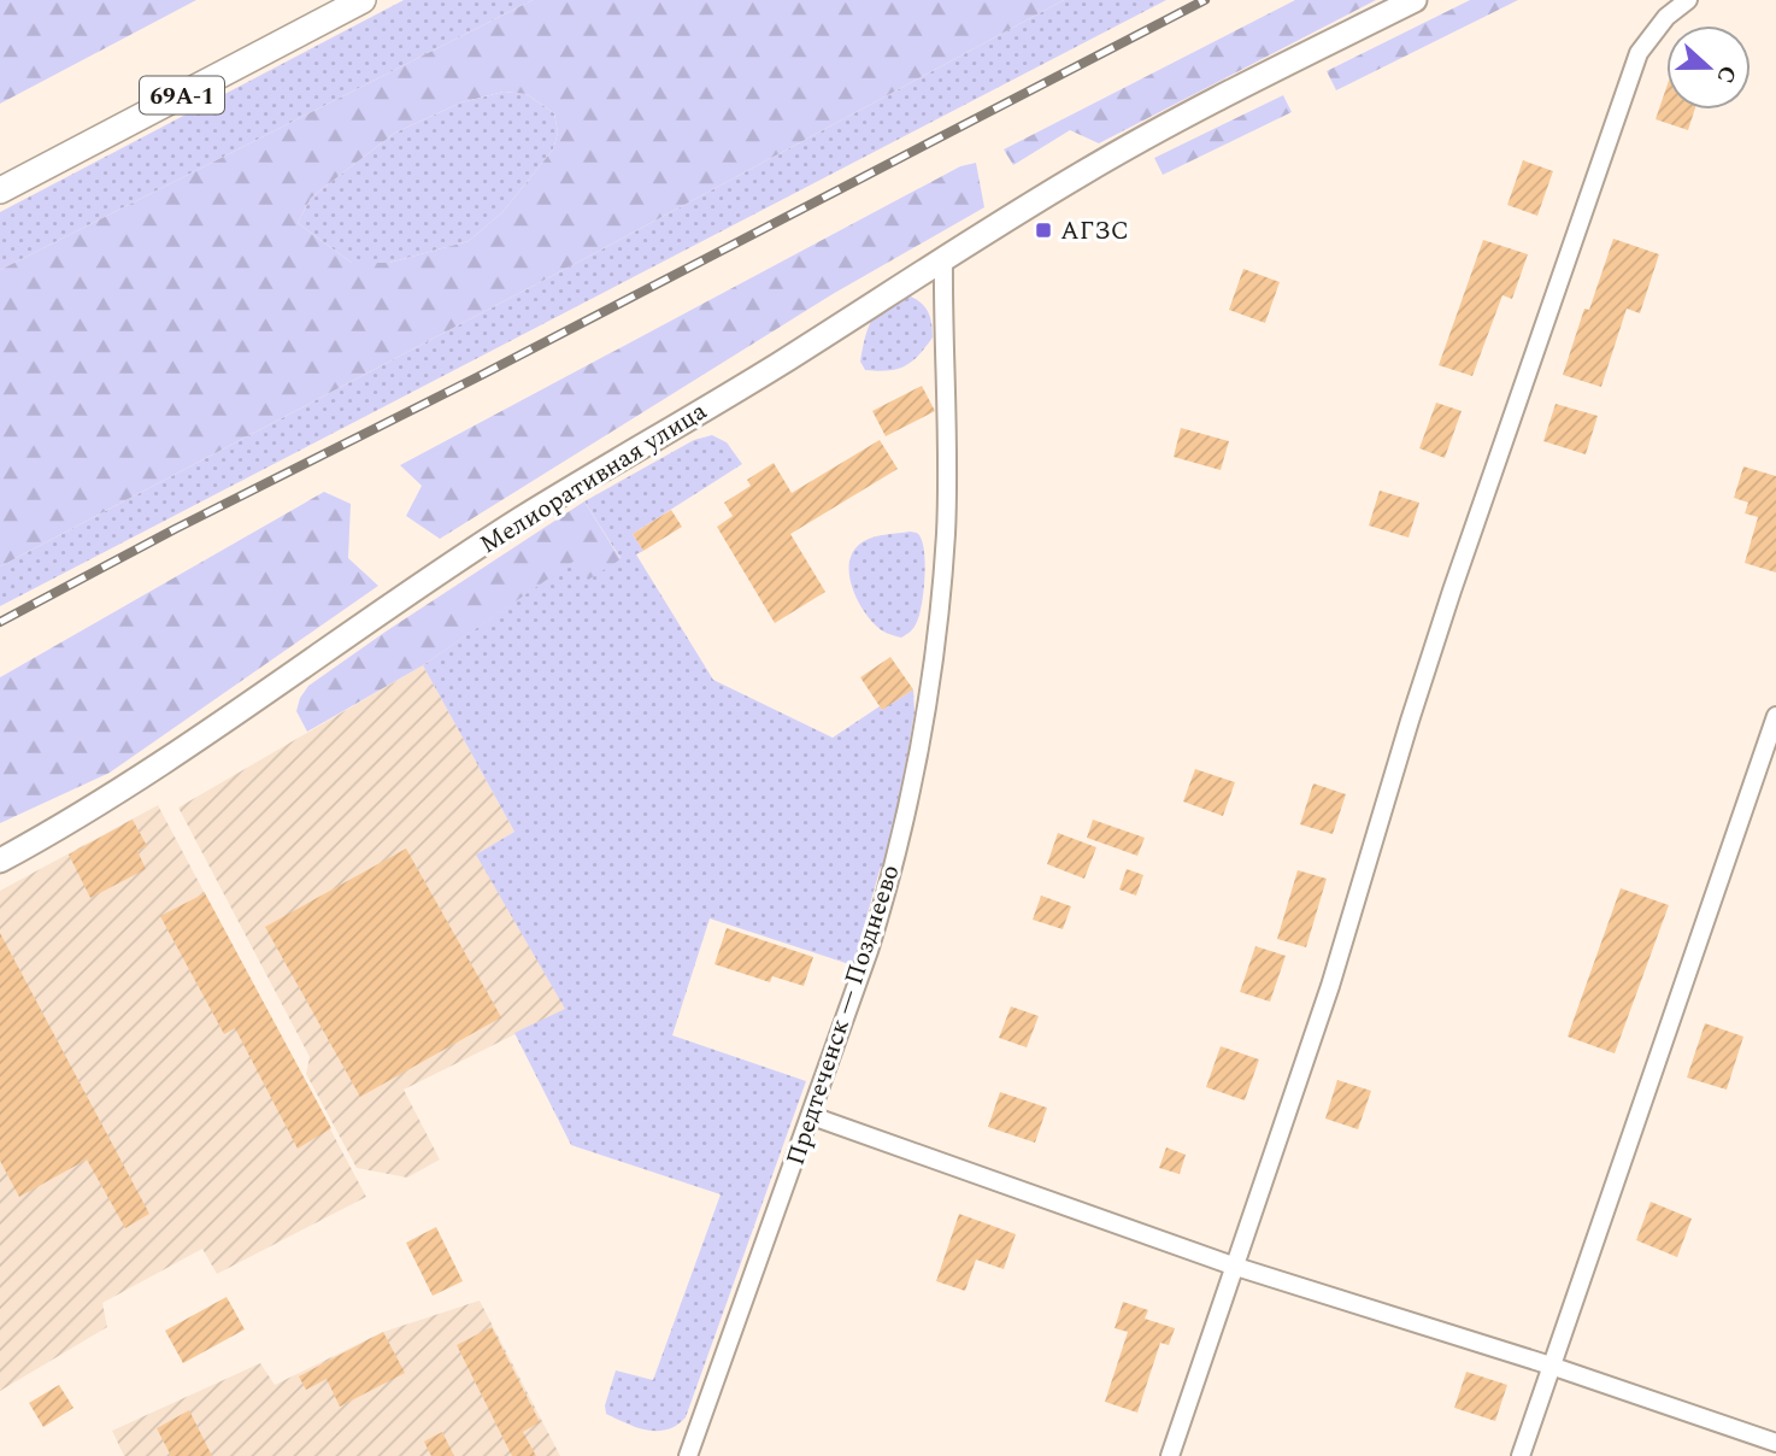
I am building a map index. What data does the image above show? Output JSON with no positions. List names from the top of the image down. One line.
{"streets":{"main road":["69А-1"],"street":["Мелиоративная улица","Предтеченск — Позднеево"]},"crossings":[["Мелиоративная улица","Предтеченск — Позднеево"]],"places":{"transit":["АГЗС"]},"north":"right"}
